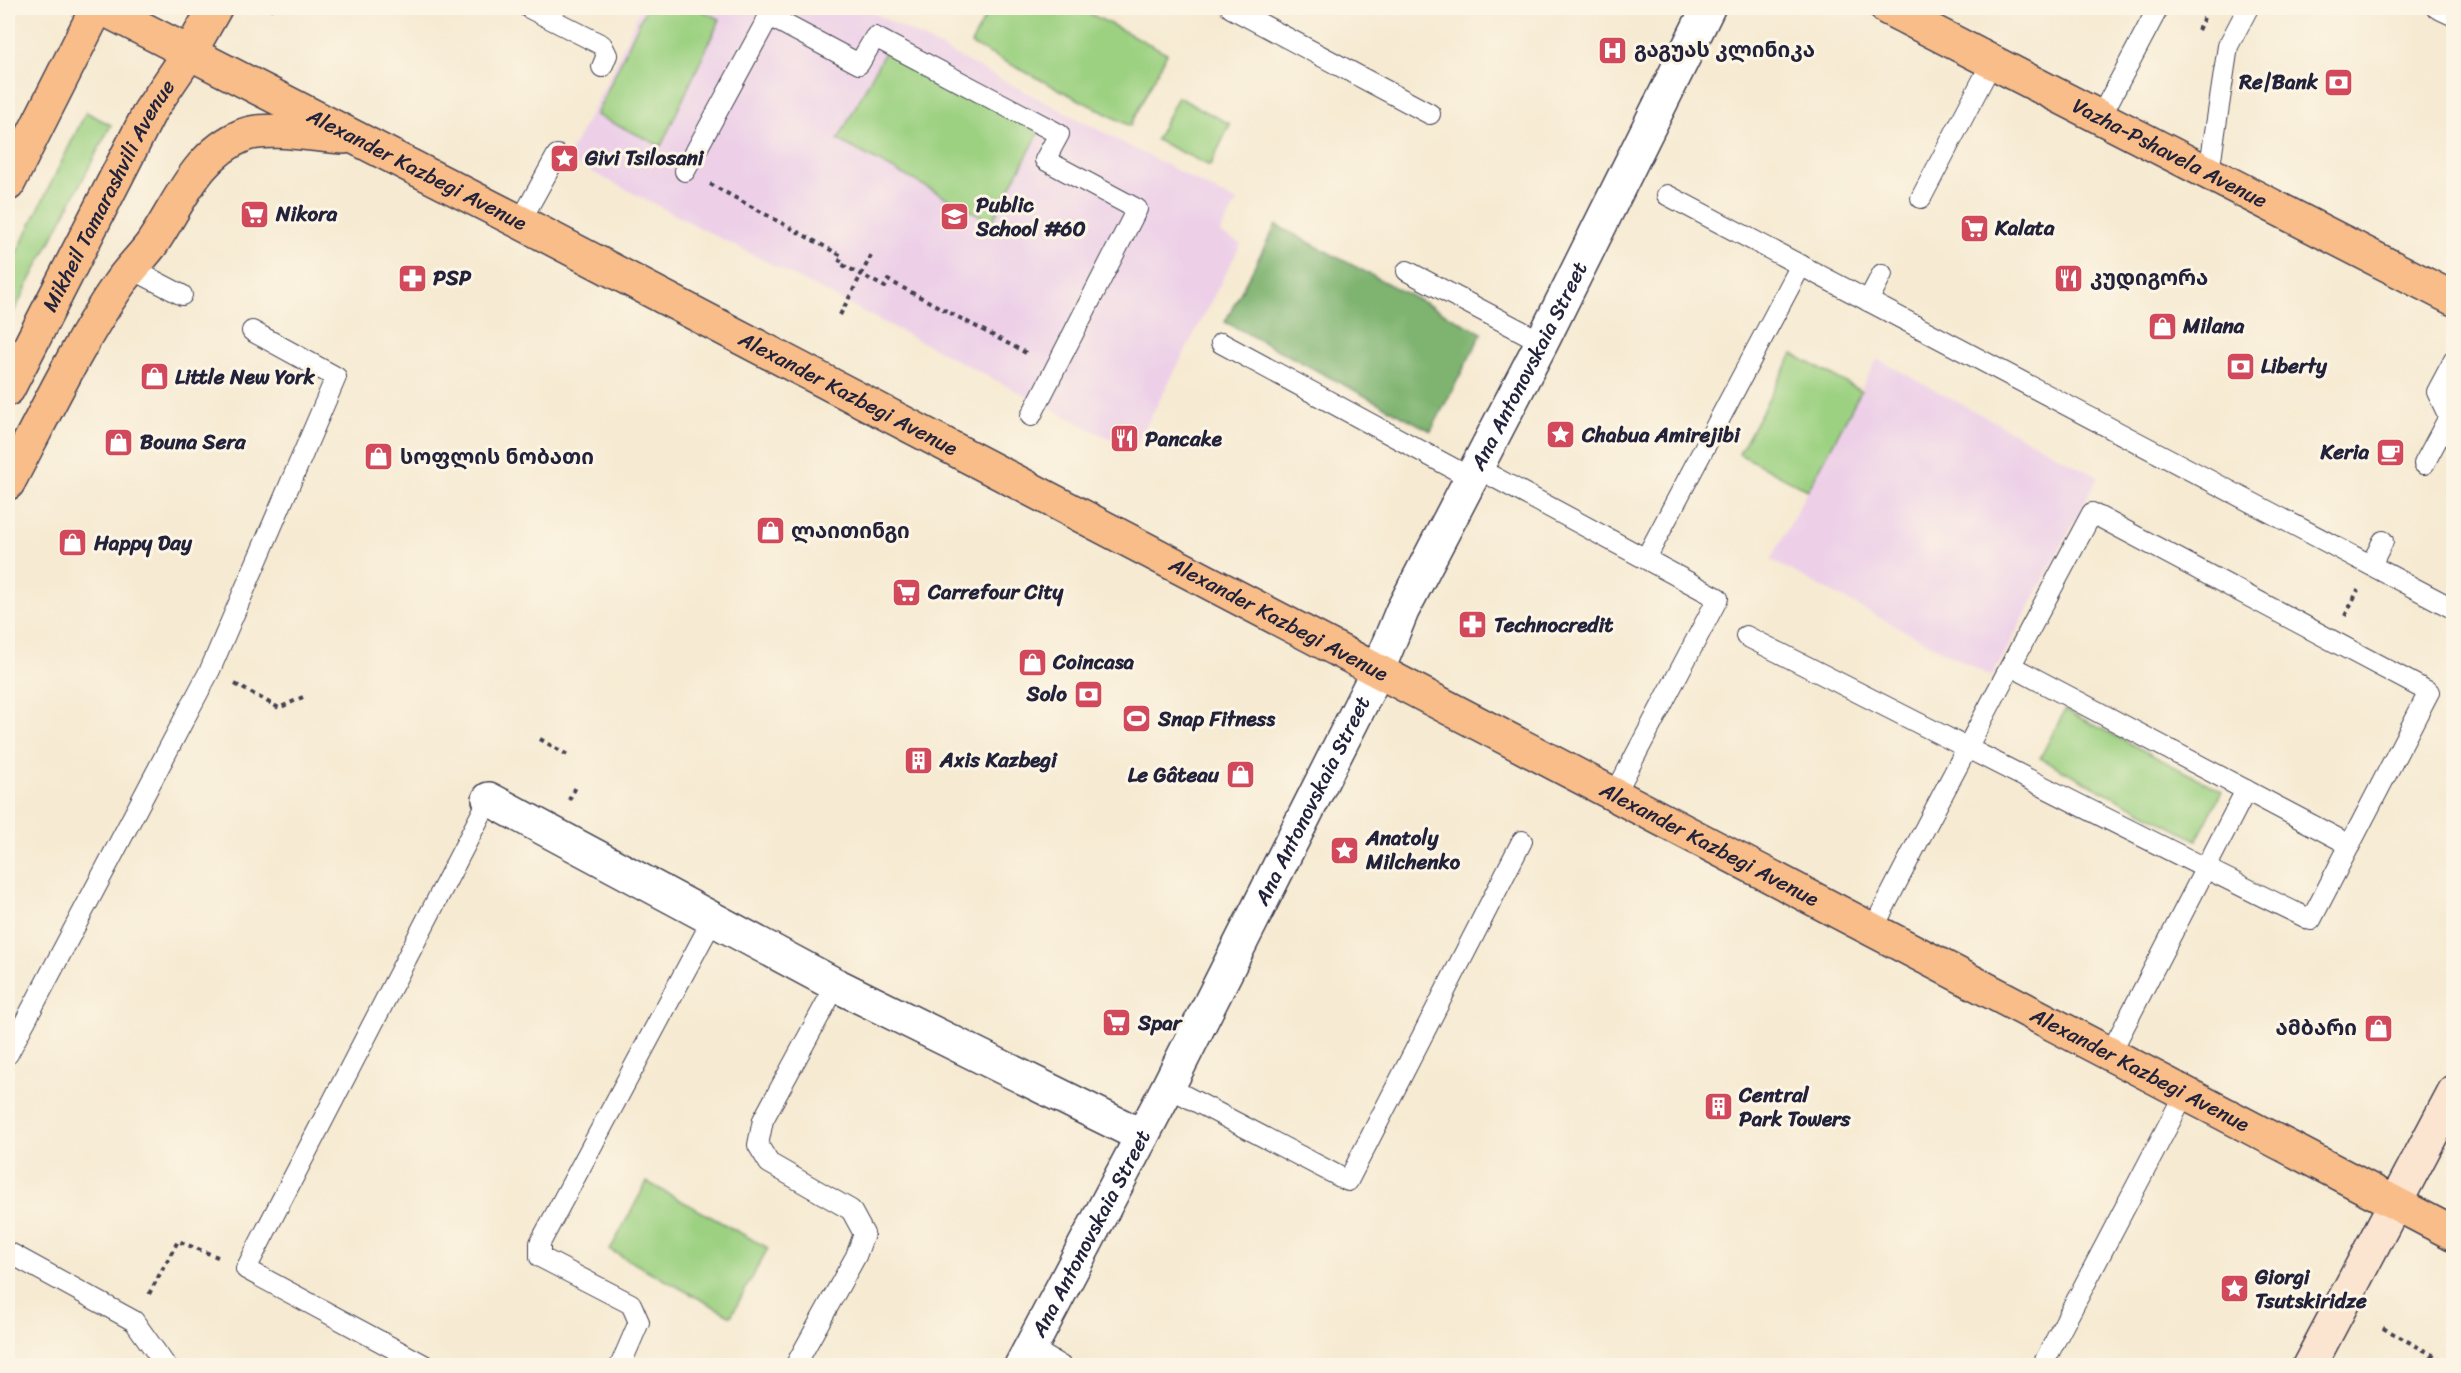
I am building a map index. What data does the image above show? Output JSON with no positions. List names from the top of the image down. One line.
{"streets":{"main road":["Vazha-Pshavela Avenue","Alexander Kazbegi Avenue","Mikheil Tamarashvili Avenue"],"street":["Ana Antonovskaia Street"]},"crossings":[["Alexander Kazbegi Avenue","Mikheil Tamarashvili Avenue"],["Alexander Kazbegi Avenue","Ana Antonovskaia Street"]],"places":{"hospital":["გაგუას კლინიკა"],"bank":["Re|Bank","Liberty","Solo"],"place":["Givi Tsilosani","Chabua Amirejibi","Anatoly Milchenko","Giorgi Tsutskiridze"],"supermarket":["Nikora","Kalata","Carrefour City","Spar"],"school or university":["Public School #60"],"pharmacy":["PSP","Technocredit"],"restaurant":["კუდიგორა","Pancake"],"shop":["Milana","Little New York","Bouna Sera","სოფლის ნობათი","ლაითინგი","Happy Day","Coincasa","Le Gâteau","ამბარი"],"cafe":["Keria"],"sports":["Snap Fitness"],"building":["Axis Kazbegi","Central Park Towers"]}}
